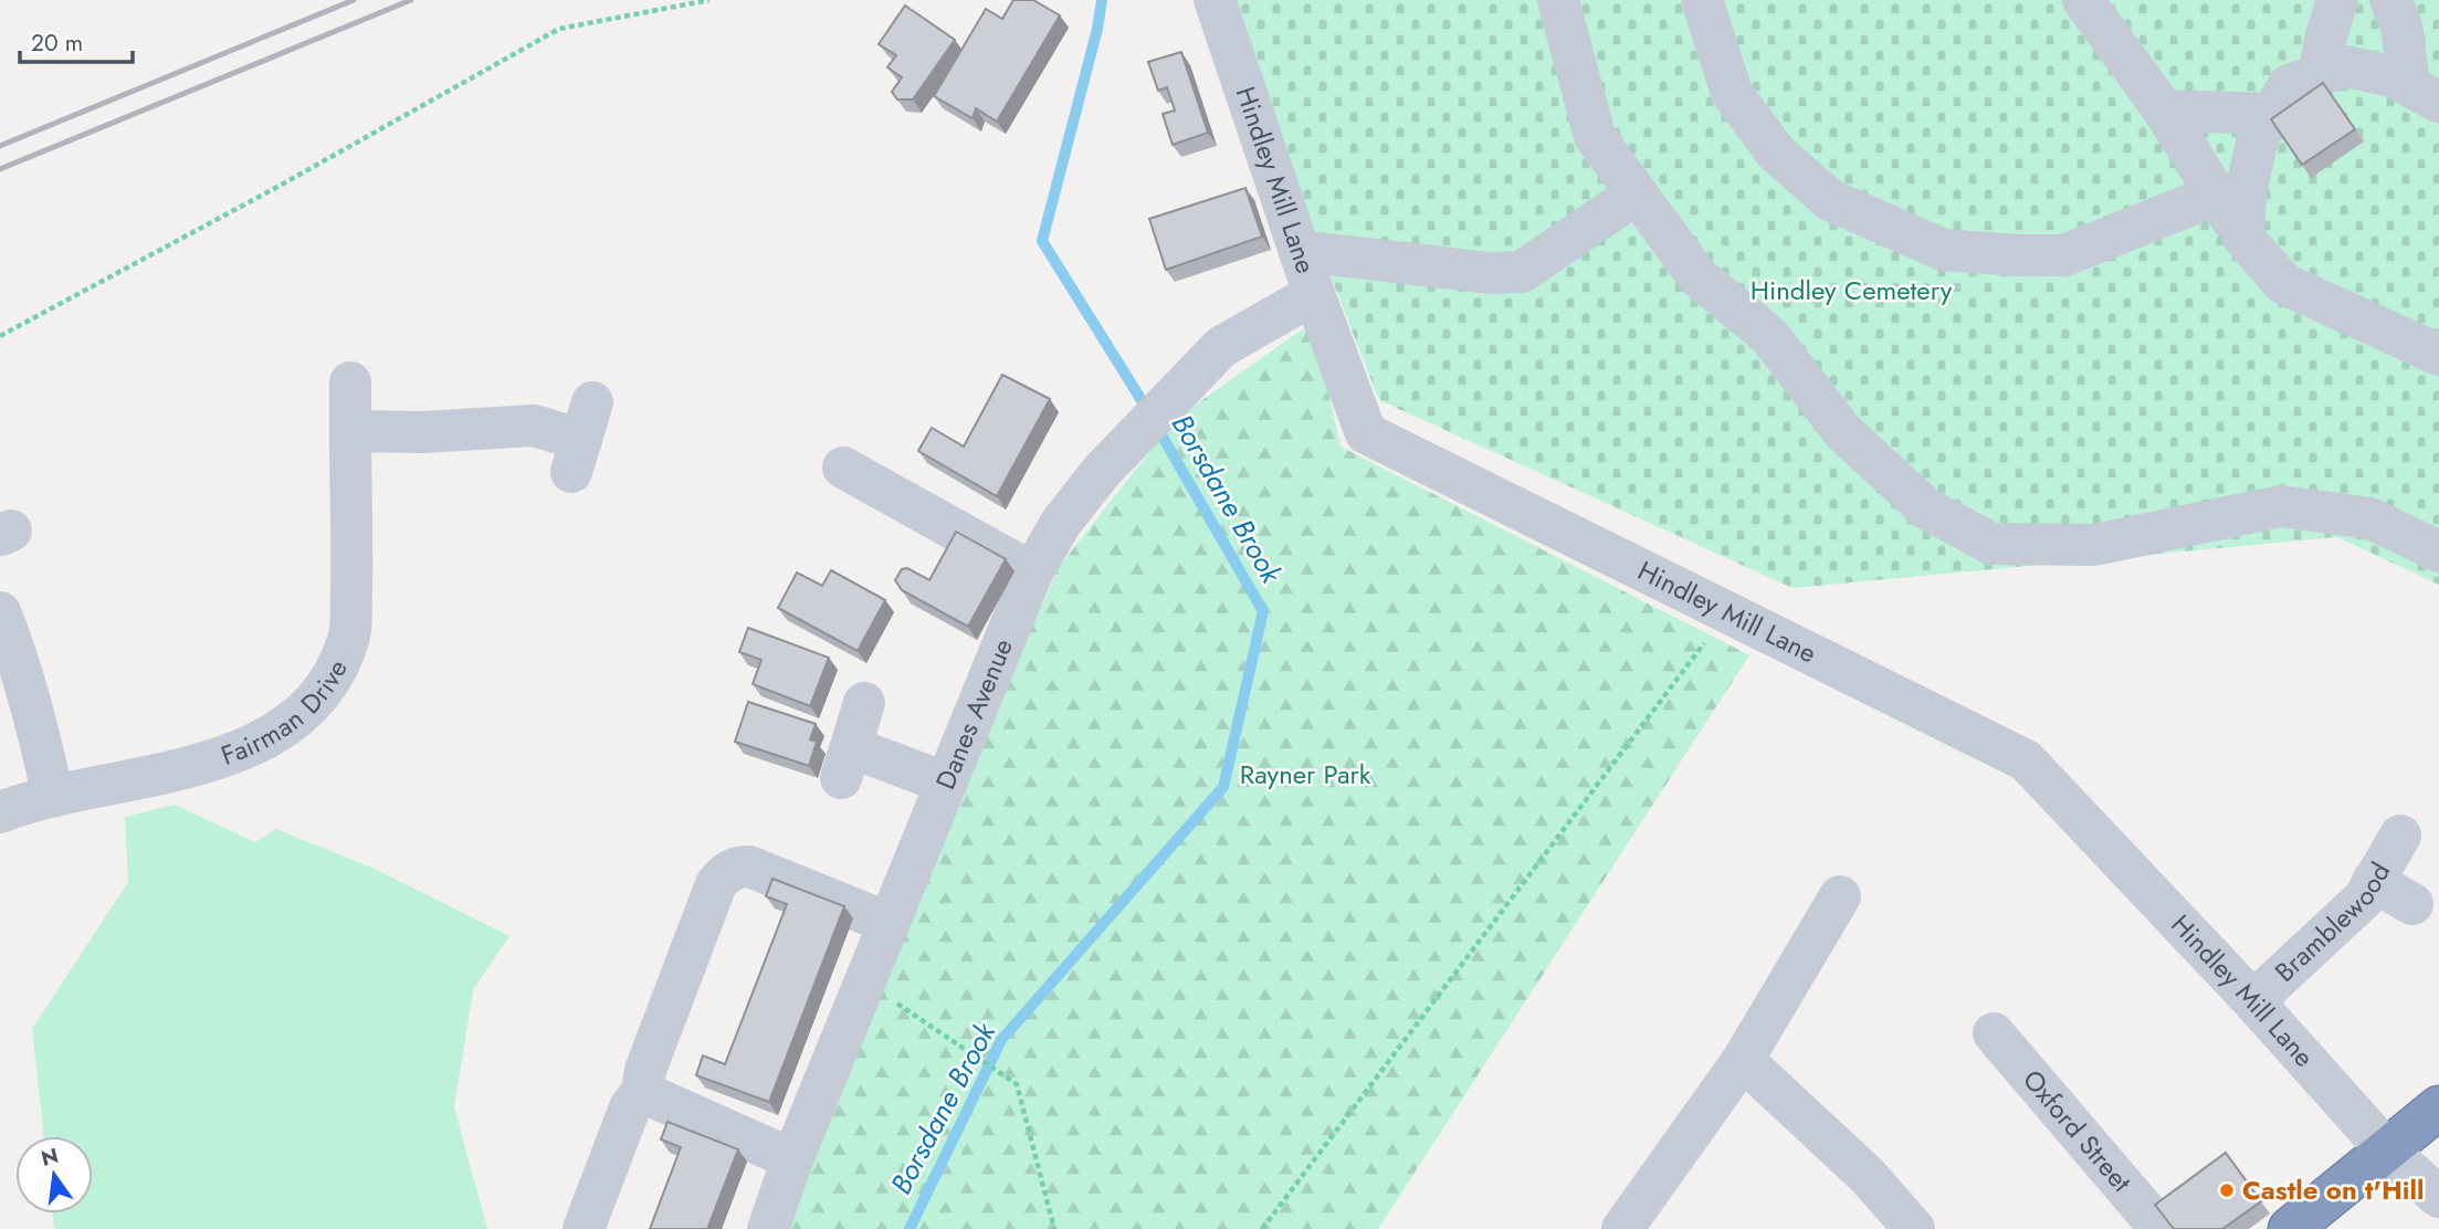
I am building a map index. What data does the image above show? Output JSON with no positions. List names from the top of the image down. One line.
{"streets":{"street":["Hindley Mill Lane","Fairman Drive","Danes Avenue","Bramblewood","Oxford Street"]},"crossings":[["Hindley Mill Lane","Danes Avenue"],["Hindley Mill Lane","Bramblewood"]],"water":["Borsdane Brook"],"parks":["Hindley Cemetery","Rayner Park"],"places":["Castle on t'Hill"],"scale_bar":"20 m","north":"top"}
